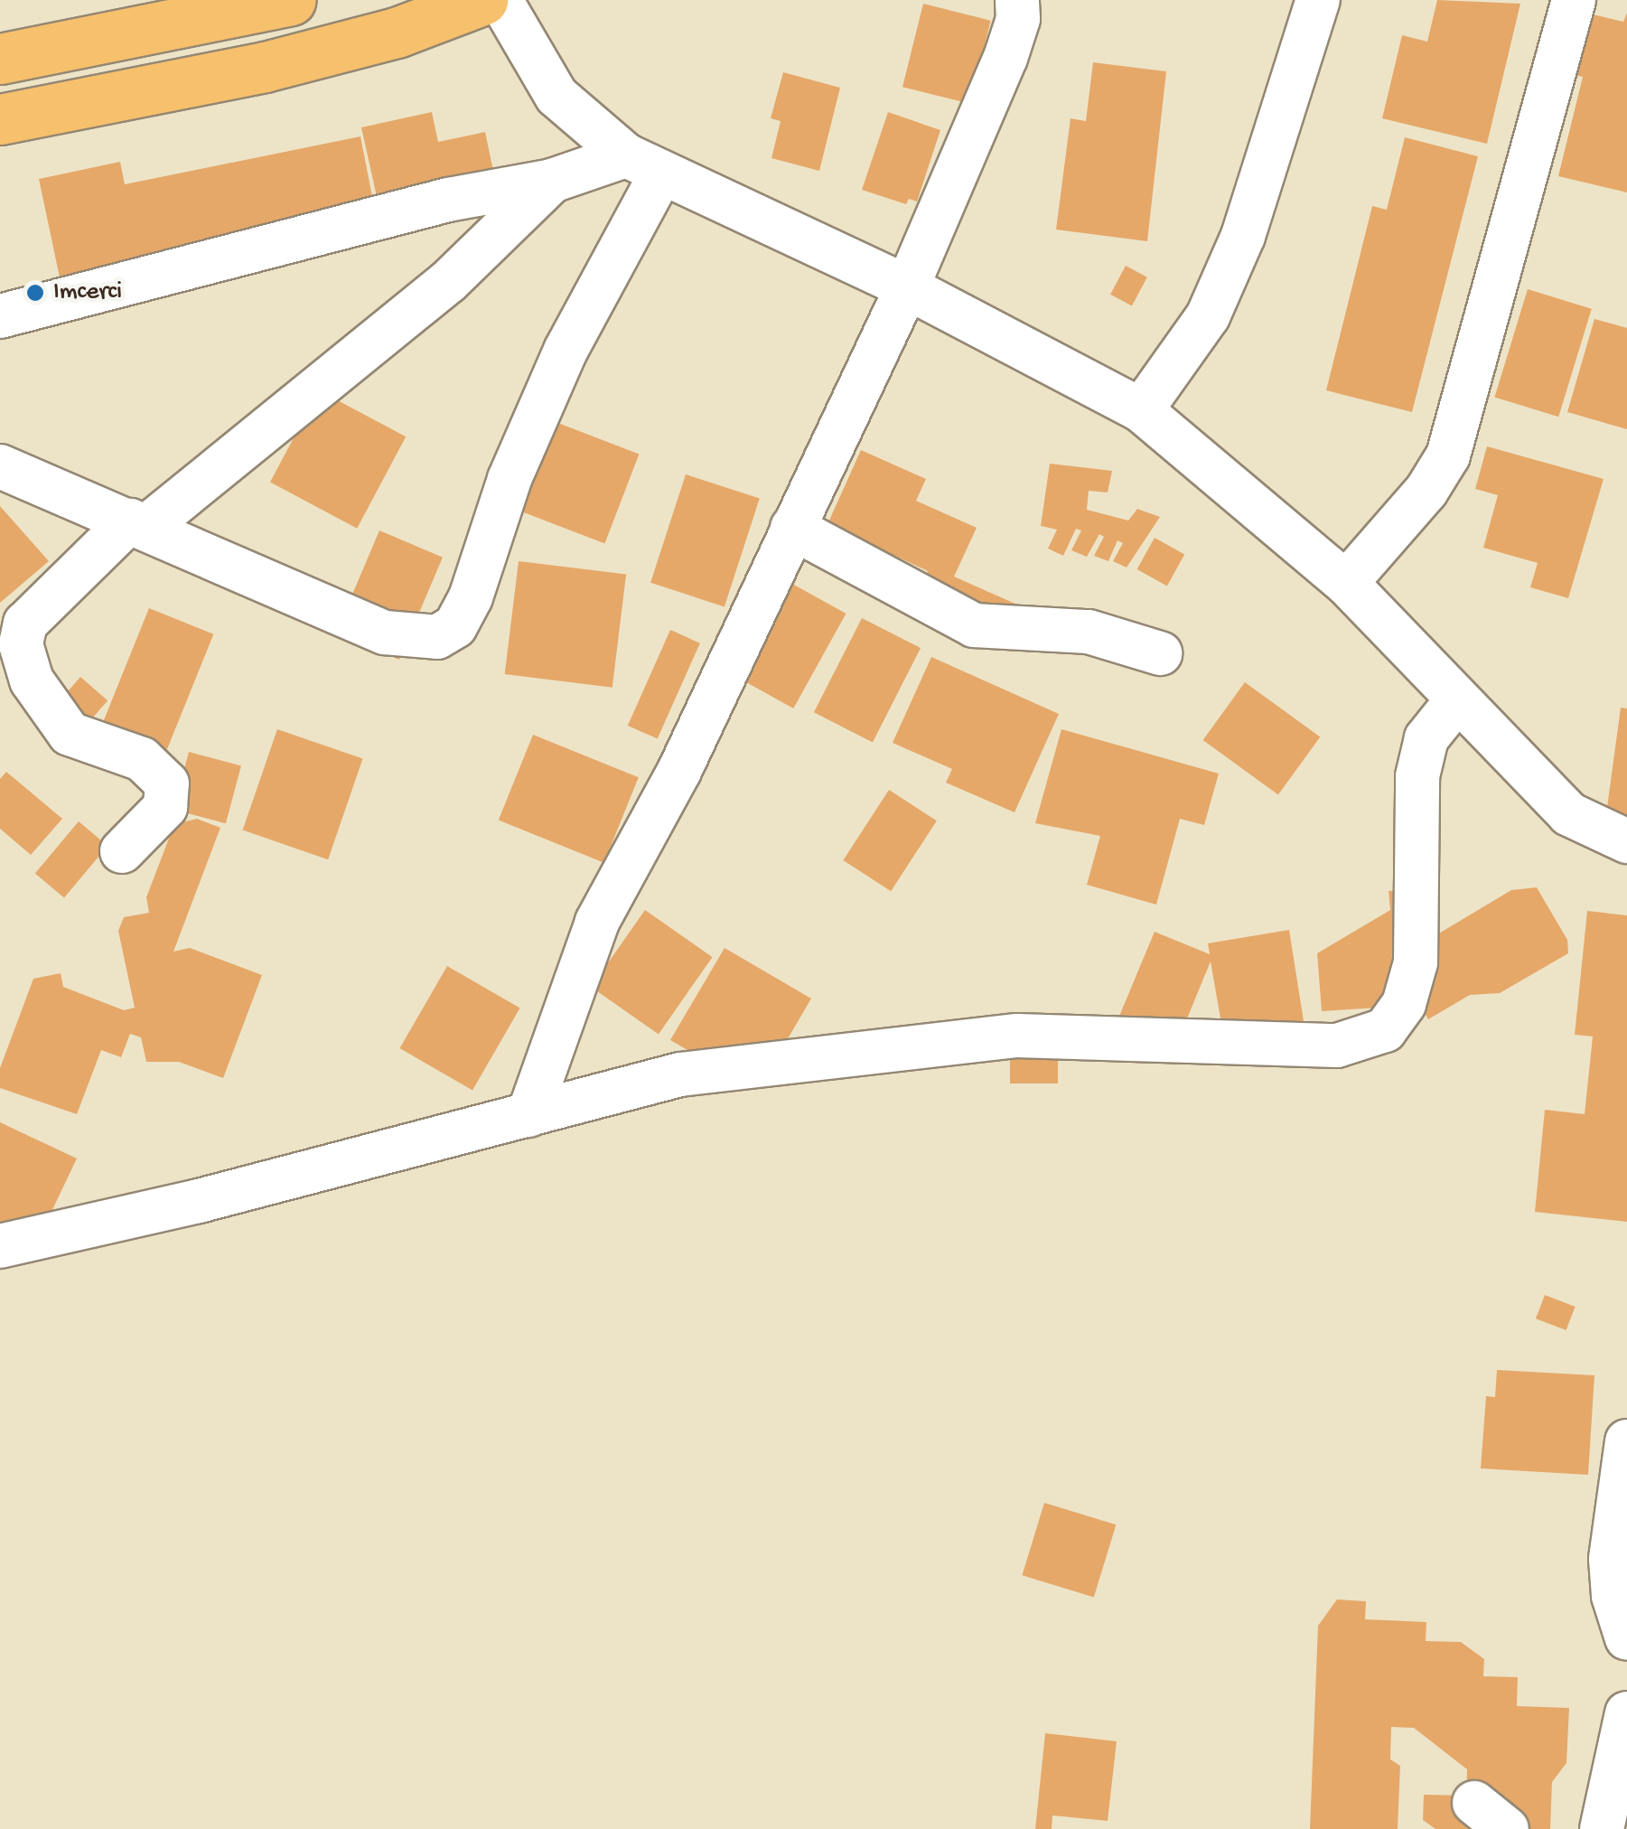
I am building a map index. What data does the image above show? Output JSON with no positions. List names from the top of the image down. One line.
{"places":["Imcerci"]}
